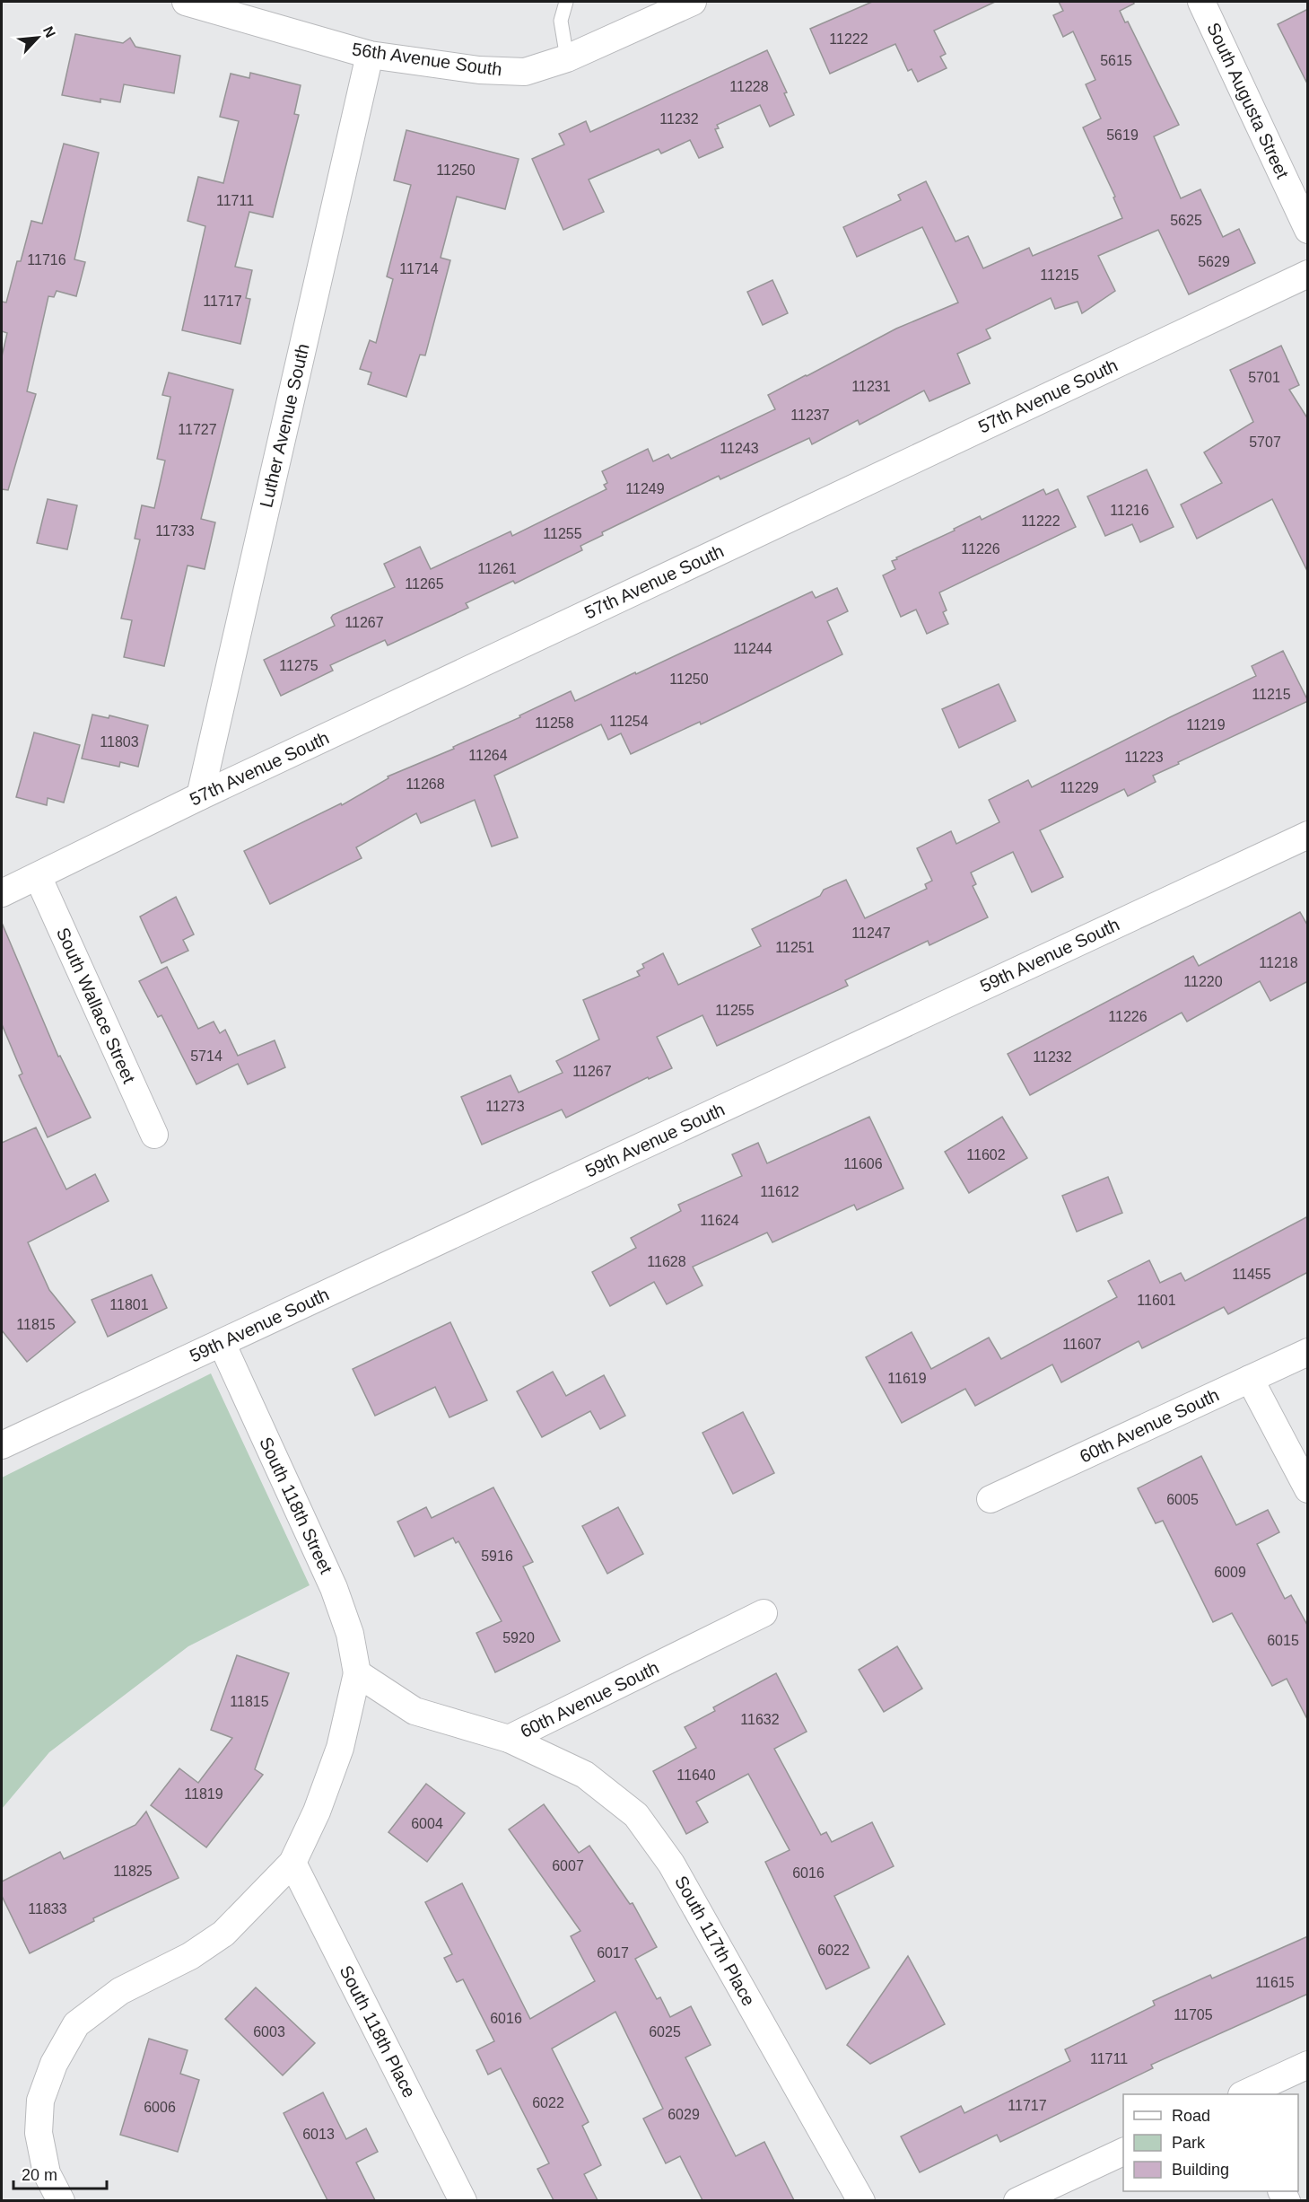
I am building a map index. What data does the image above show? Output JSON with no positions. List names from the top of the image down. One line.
{"streets":{"street":["56th Avenue South","South Augusta Street","57th Avenue South","Luther Avenue South","59th Avenue South","South Wallace Street","60th Avenue South","South 118th Street","South 117th Place","South 118th Place"]},"crossings":[["56th Avenue South","Luther Avenue South"],["57th Avenue South","Luther Avenue South"],["57th Avenue South","South Wallace Street"],["59th Avenue South","South 118th Street"],["60th Avenue South","South 118th Street"],["60th Avenue South","South 117th Place"]],"house_numbers":["11222","5615","11228","11232","5619","11250","11711","5625","11716","5629","11714","11215","11717","5701","11231","11237","11727","5707","11243","11249","11216","11222","11733","11255","11226","11261","11265","11267","11244","11275","11250","11215","11254","11258","11219","11803","11264","11223","11268","11229","11247","11251","11218","11220","11255","11226","5714","11232","11267","11273","11602","11606","11612","11624","11628","11455","11601","11801","11815","11607","11619","6005","5916","6009","5920","6015","11815","11632","11640","11819","6004","6007","11825","6016","11833","6022","6017","11615","11705","6016","6003","6025","11711","6022","11717","6006","6029","6013"],"legend":["Road","Park","Building"],"scale_bar":"20 m","north":"top right"}
